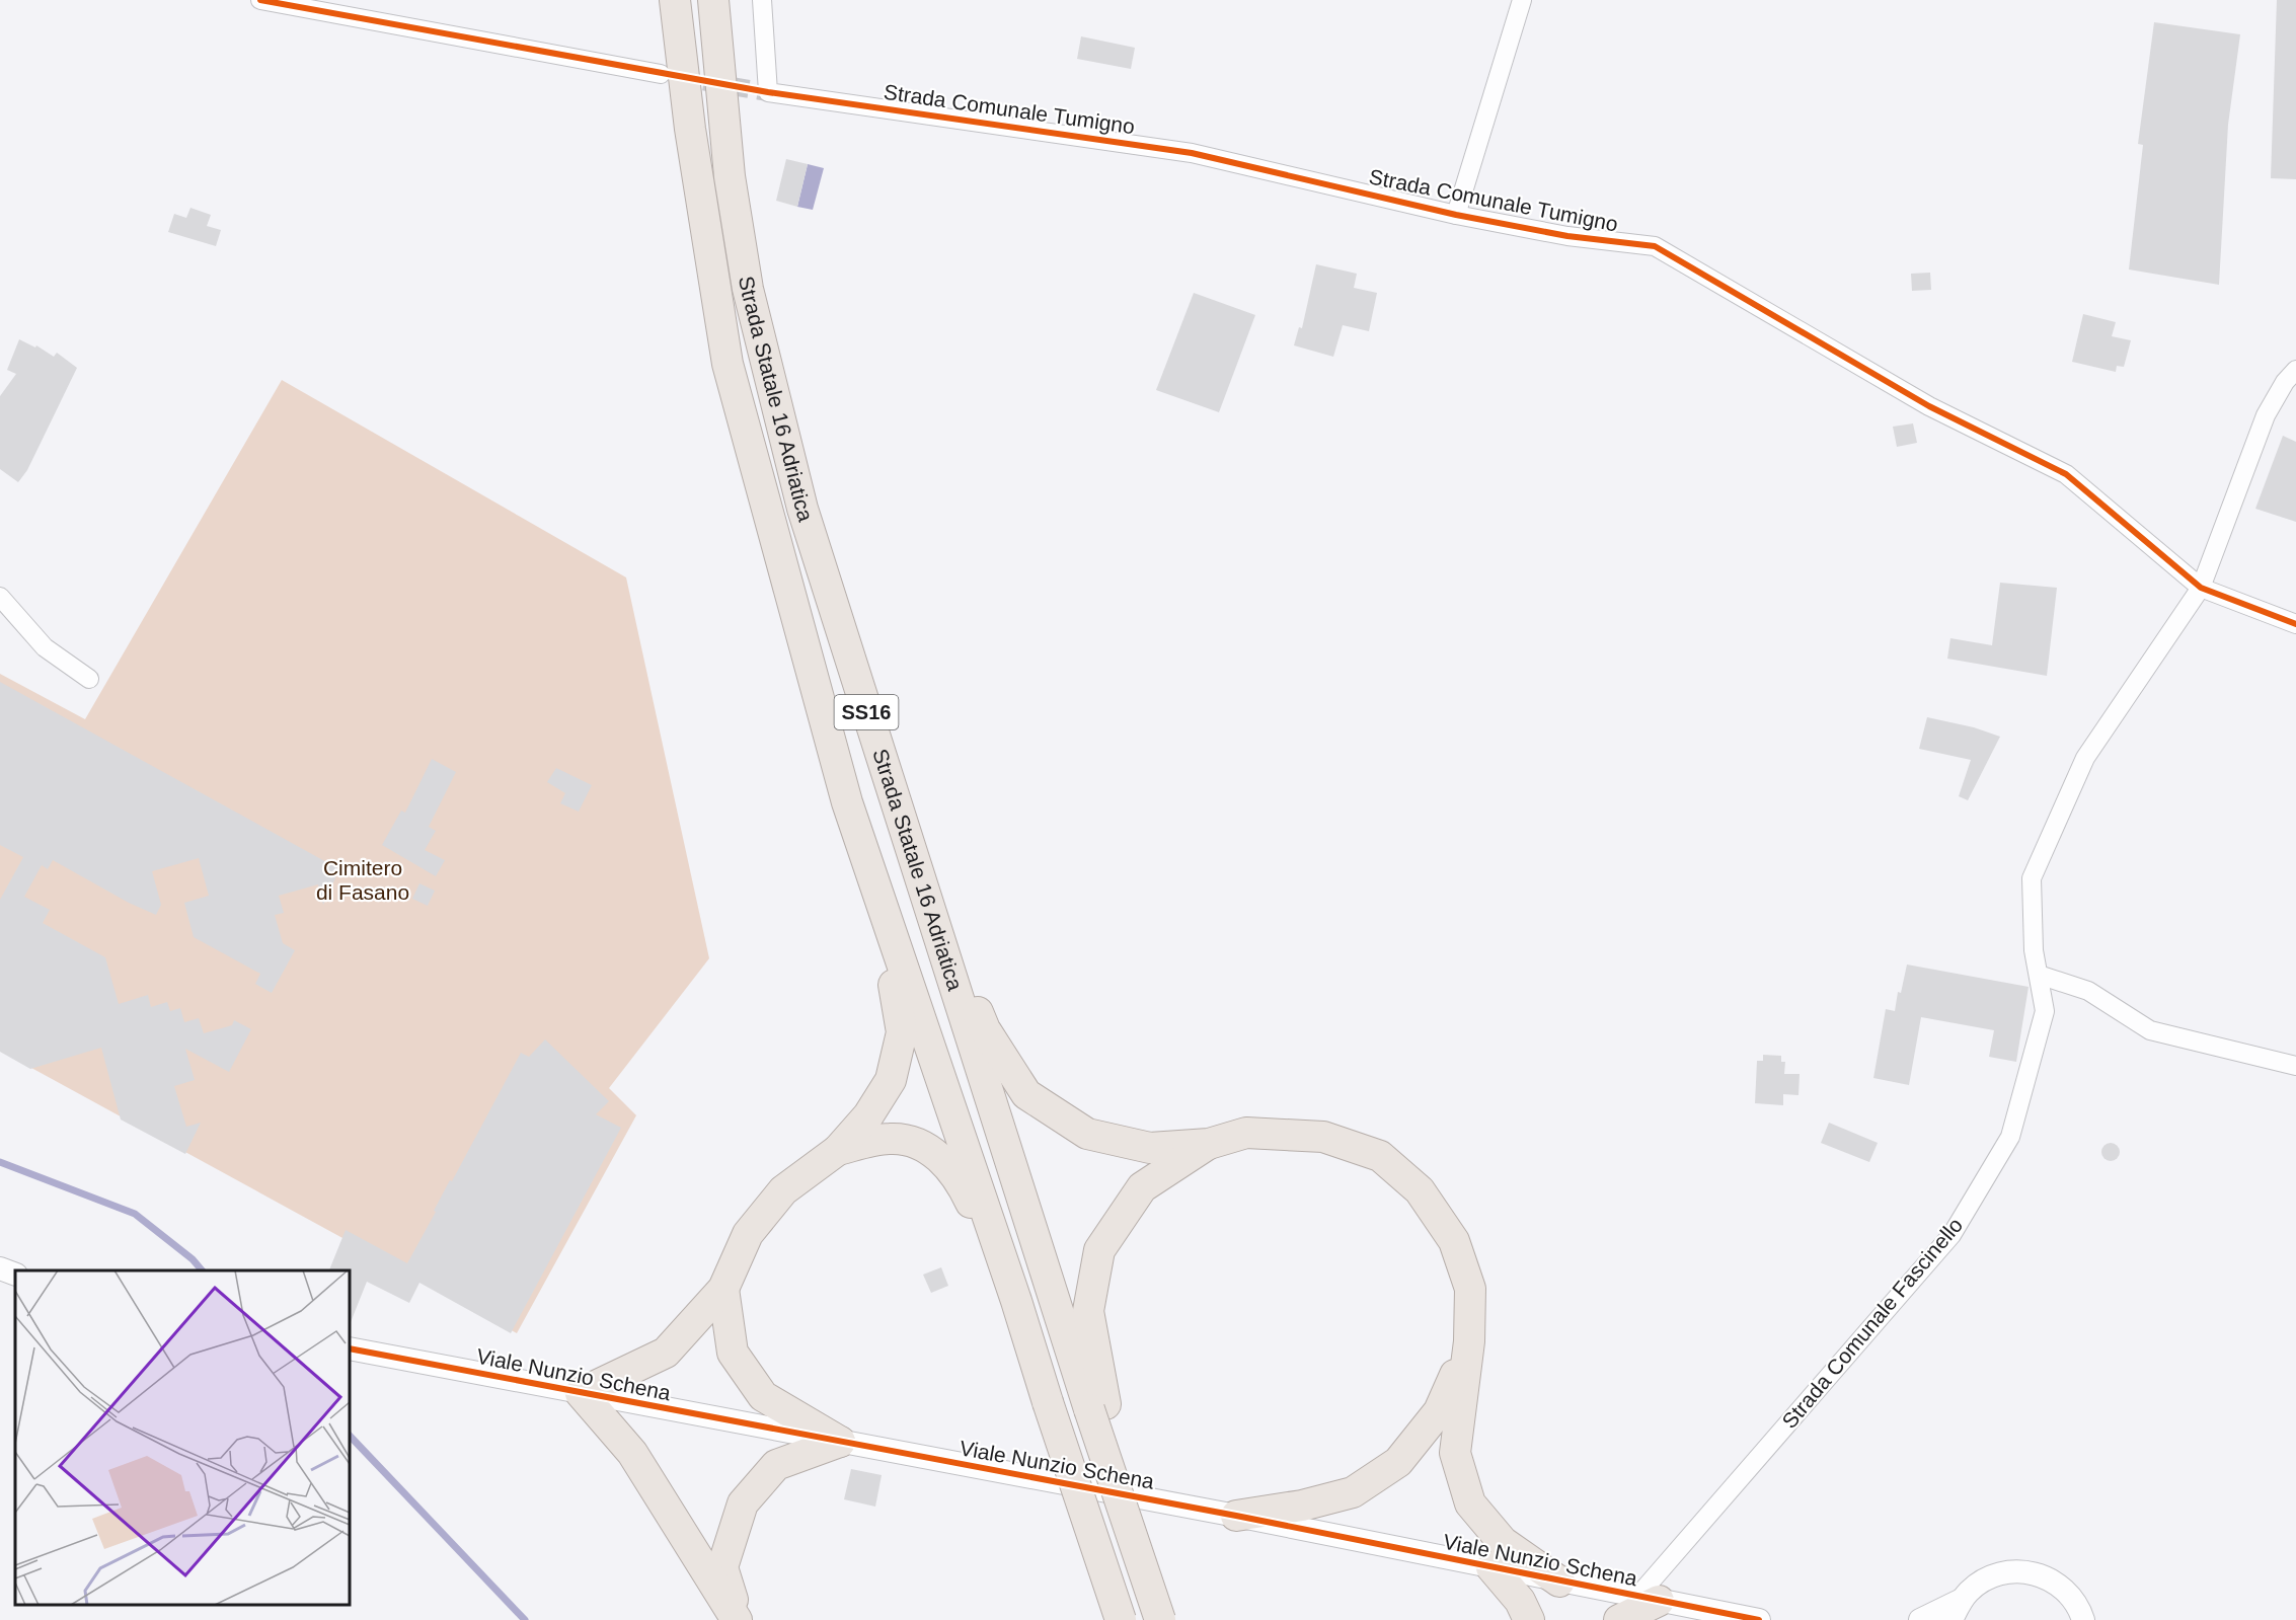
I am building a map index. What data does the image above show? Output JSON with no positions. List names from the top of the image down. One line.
{"streets":{"highway":["Strada Statale 16 Adriatica","SS16"],"street":["Strada Comunale Tumigno","Strada Comunale Fascinello","Viale Nunzio Schena"]},"crossings":[["Strada Comunale Tumigno","Strada Comunale Fascinello"],["Strada Comunale Fascinello","Viale Nunzio Schena"]],"parks":["Cimitero di Fasano"]}
